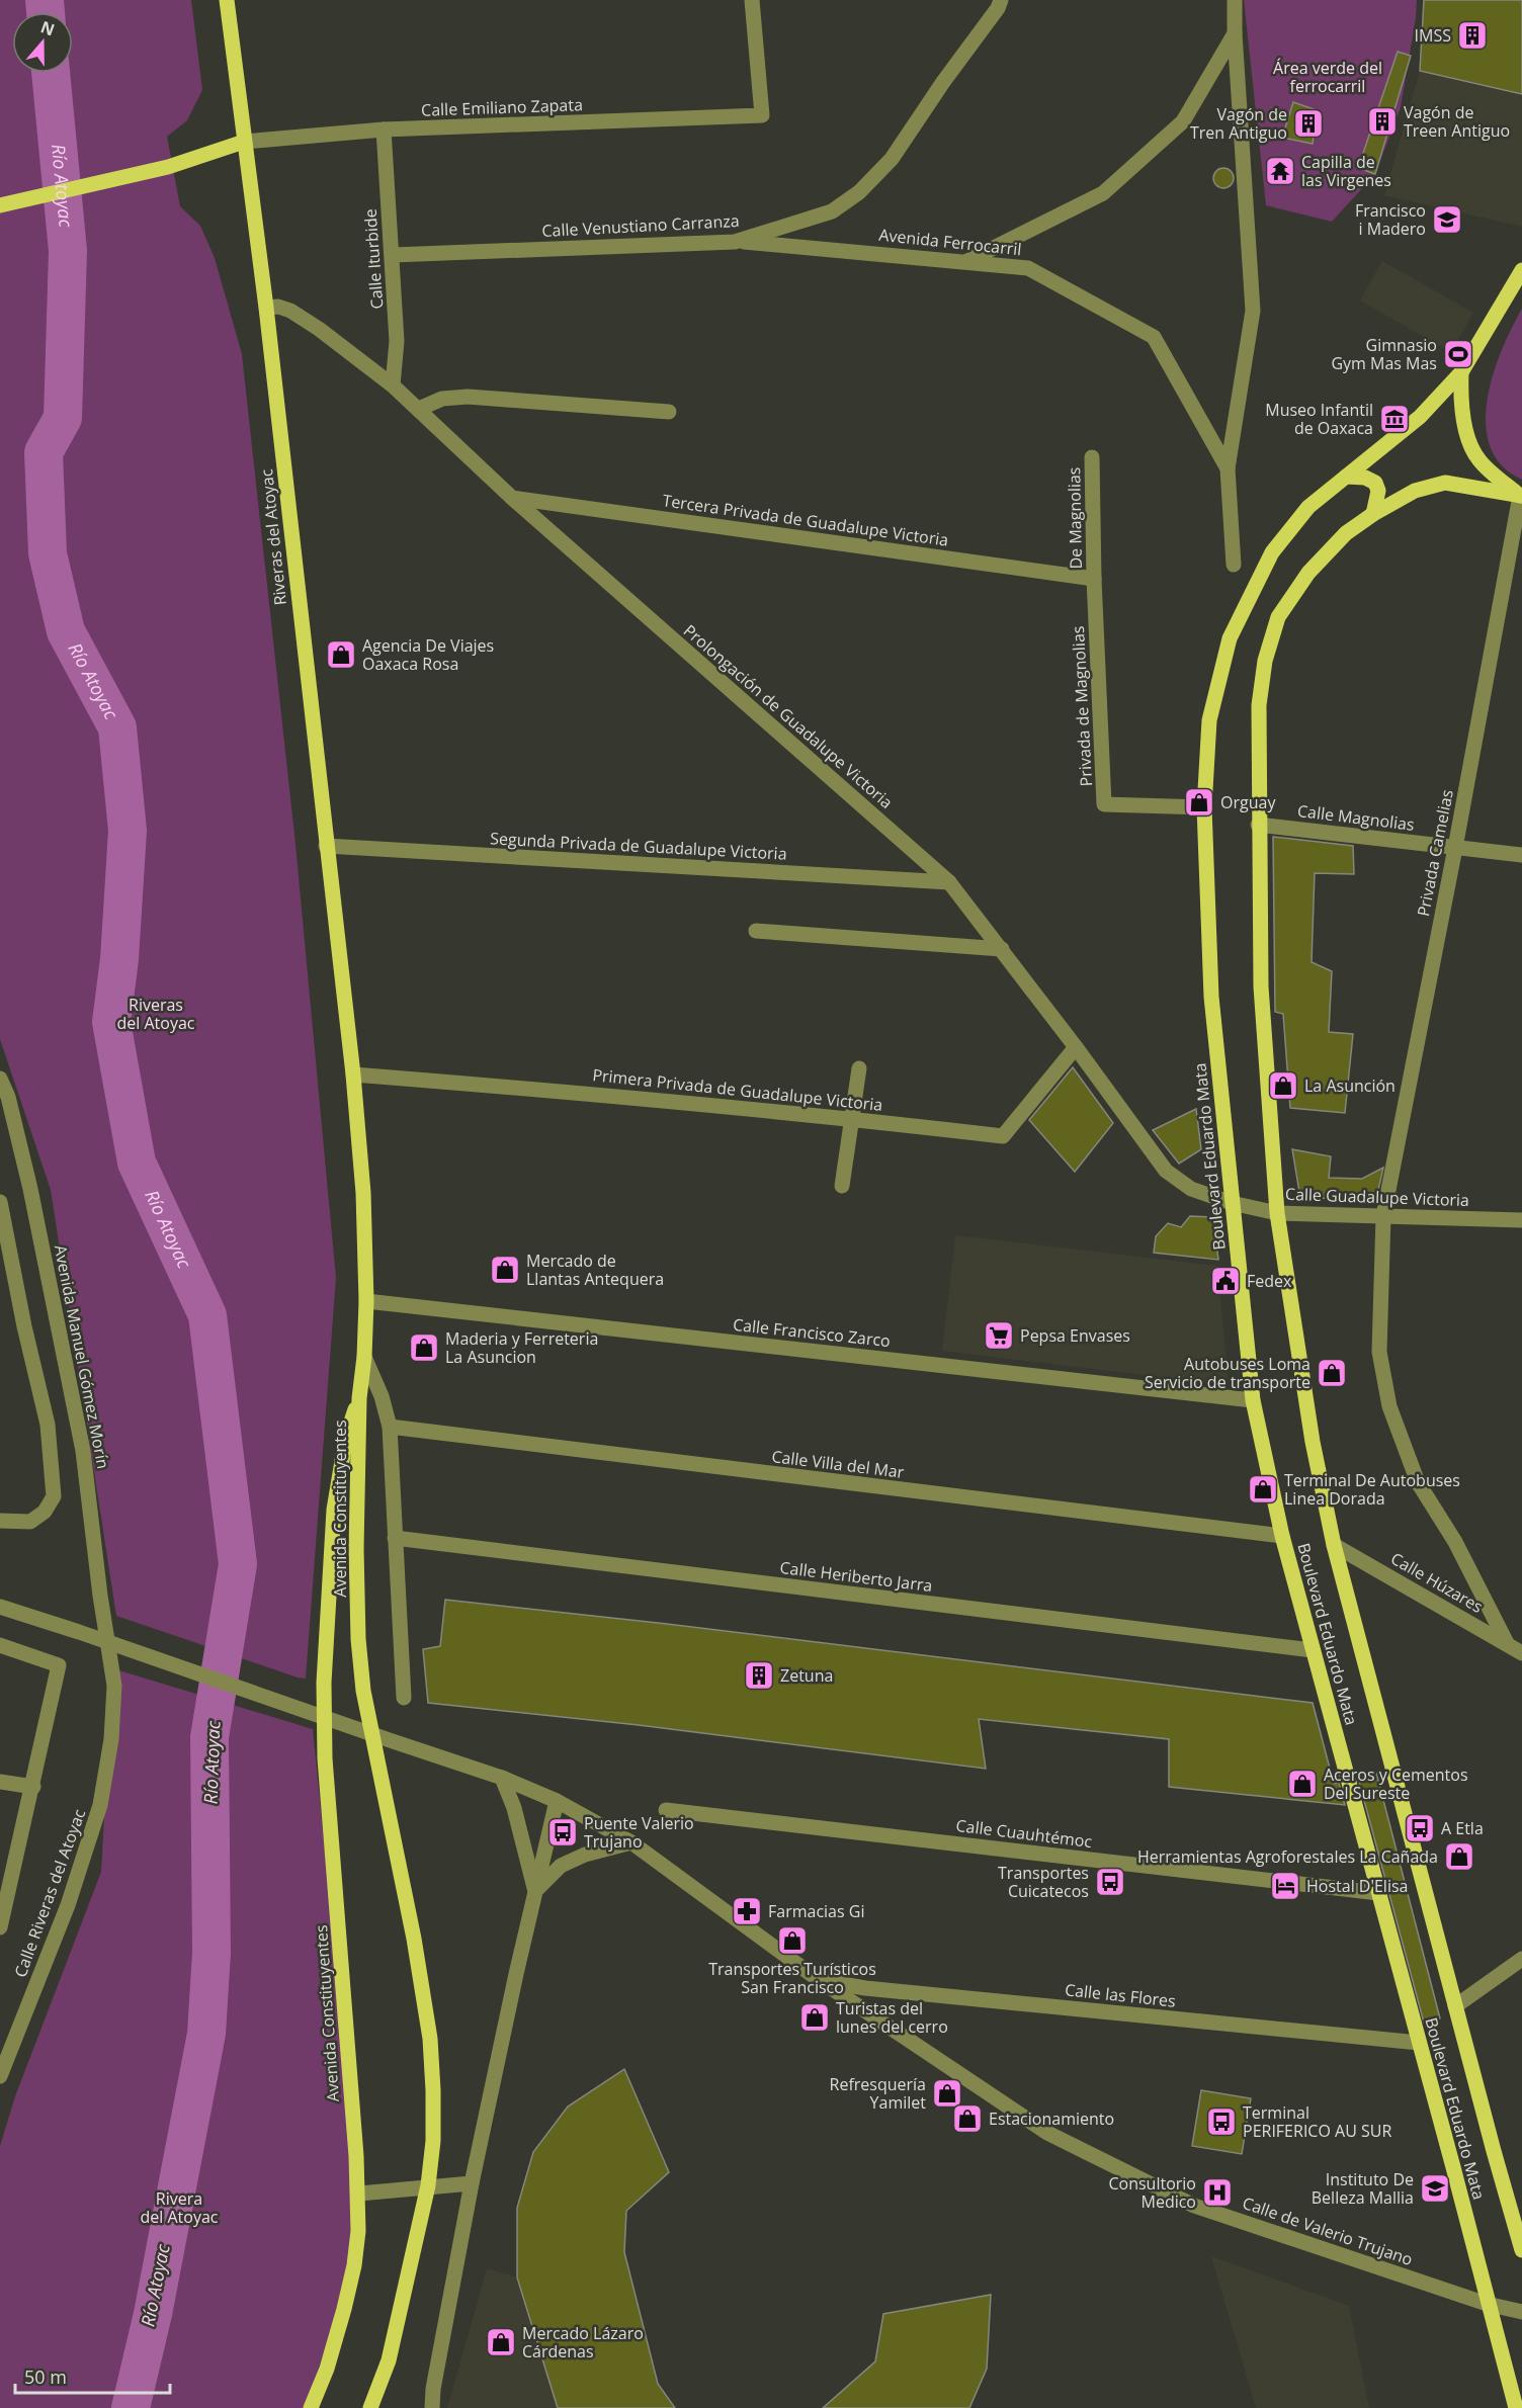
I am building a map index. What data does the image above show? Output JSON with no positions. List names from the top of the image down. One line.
{"streets":{"main road":["Riveras del Atoyac","Boulevard Eduardo Mata","Avenida Constituyentes"],"street":["Calle Emiliano Zapata","Calle Venustiano Carranza","Avenida Ferrocarril","Calle Iturbide","De Magnolias","Tercera Privada de Guadalupe Victoria","Privada de Magnolias","Prolongación de Guadalupe Victoria","Calle Magnolias","Segunda Privada de Guadalupe Victoria","Privada Camelias","Primera Privada de Guadalupe Victoria","Calle Guadalupe Victoria","Calle Francisco Zarco","Avenida Manuel Gómez Morín","Calle Villa del Mar","Calle Heriberto Jarra","Calle Húzares","Calle Cuauhtémoc","Calle Riveras del Atoyac","Calle las Flores","Calle de Valerio Trujano"]},"crossings":[["Calle Emiliano Zapata","Calle Iturbide"],["Calle Emiliano Zapata","Riveras del Atoyac"],["Calle Venustiano Carranza","Avenida Ferrocarril"],["Calle Venustiano Carranza","Calle Iturbide"],["Calle Iturbide","Prolongación de Guadalupe Victoria"],["De Magnolias","Tercera Privada de Guadalupe Victoria"],["De Magnolias","Privada de Magnolias"],["Tercera Privada de Guadalupe Victoria","Privada de Magnolias"],["Tercera Privada de Guadalupe Victoria","Prolongación de Guadalupe Victoria"],["Riveras del Atoyac","Prolongación de Guadalupe Victoria"],["Riveras del Atoyac","Segunda Privada de Guadalupe Victoria"],["Riveras del Atoyac","Primera Privada de Guadalupe Victoria"],["Riveras del Atoyac","Calle Francisco Zarco"],["Riveras del Atoyac","Avenida Constituyentes"],["Privada de Magnolias","Boulevard Eduardo Mata"],["Prolongación de Guadalupe Victoria","Segunda Privada de Guadalupe Victoria"],["Prolongación de Guadalupe Victoria","Primera Privada de Guadalupe Victoria"],["Prolongación de Guadalupe Victoria","Boulevard Eduardo Mata"],["Prolongación de Guadalupe Victoria","Calle Guadalupe Victoria"],["Calle Magnolias","Privada Camelias"],["Calle Magnolias","Boulevard Eduardo Mata"],["Privada Camelias","Boulevard Eduardo Mata"],["Privada Camelias","Calle Guadalupe Victoria"],["Privada Camelias","Calle Húzares"],["Boulevard Eduardo Mata","Calle Guadalupe Victoria"],["Boulevard Eduardo Mata","Calle Francisco Zarco"],["Boulevard Eduardo Mata","Calle Villa del Mar"],["Boulevard Eduardo Mata","Calle Heriberto Jarra"],["Boulevard Eduardo Mata","Calle Húzares"],["Boulevard Eduardo Mata","Calle Cuauhtémoc"],["Boulevard Eduardo Mata","Calle las Flores"],["Boulevard Eduardo Mata","Calle de Valerio Trujano"],["Avenida Manuel Gómez Morín","Calle Riveras del Atoyac"],["Calle las Flores","Calle de Valerio Trujano"]],"water":["Río Atoyac"],"parks":["Área verde del ferrocarril","Riveras del Atoyac","Rivera del Atoyac"],"places":{"building":["IMSS","Vagón de Treen Antiguo","Vagón de Tren Antiguo","Zetuna"],"temple":["Capilla de las Virgenes"],"school or university":["Francisco i Madero","Instituto De Belleza Mallia"],"sports":["Gimnasio Gym Mas Mas"],"museum":["Museo Infantil de Oaxaca"],"shop":["Agencia De Viajes Oaxaca Rosa","Orguay","La Asunción","Mercado de Llantas Antequera","Maderia y Ferreteria La Asuncion","Autobuses Loma Servicio de transporte","Terminal De Autobuses Linea Dorada","Aceros y Cementos Del Sureste","Herramientas Agroforestales La Cañada","Transportes Turísticos San Francisco","Turistas del lunes del cerro","Refresquería Yamilet","Estacionamiento","Mercado Lázaro Cárdenas"],"public building":["Fedex"],"supermarket":["Pepsa Envases"],"bus stop":["A Etla","Puente Valerio Trujano","Transportes Cuicatecos","Terminal PERIFERICO AU SUR"],"hotel":["Hostal D'Elisa"],"pharmacy":["Farmacias Gi"],"hospital":["Consultorio Medico"]},"scale_bar":"50 m","north":"top"}
